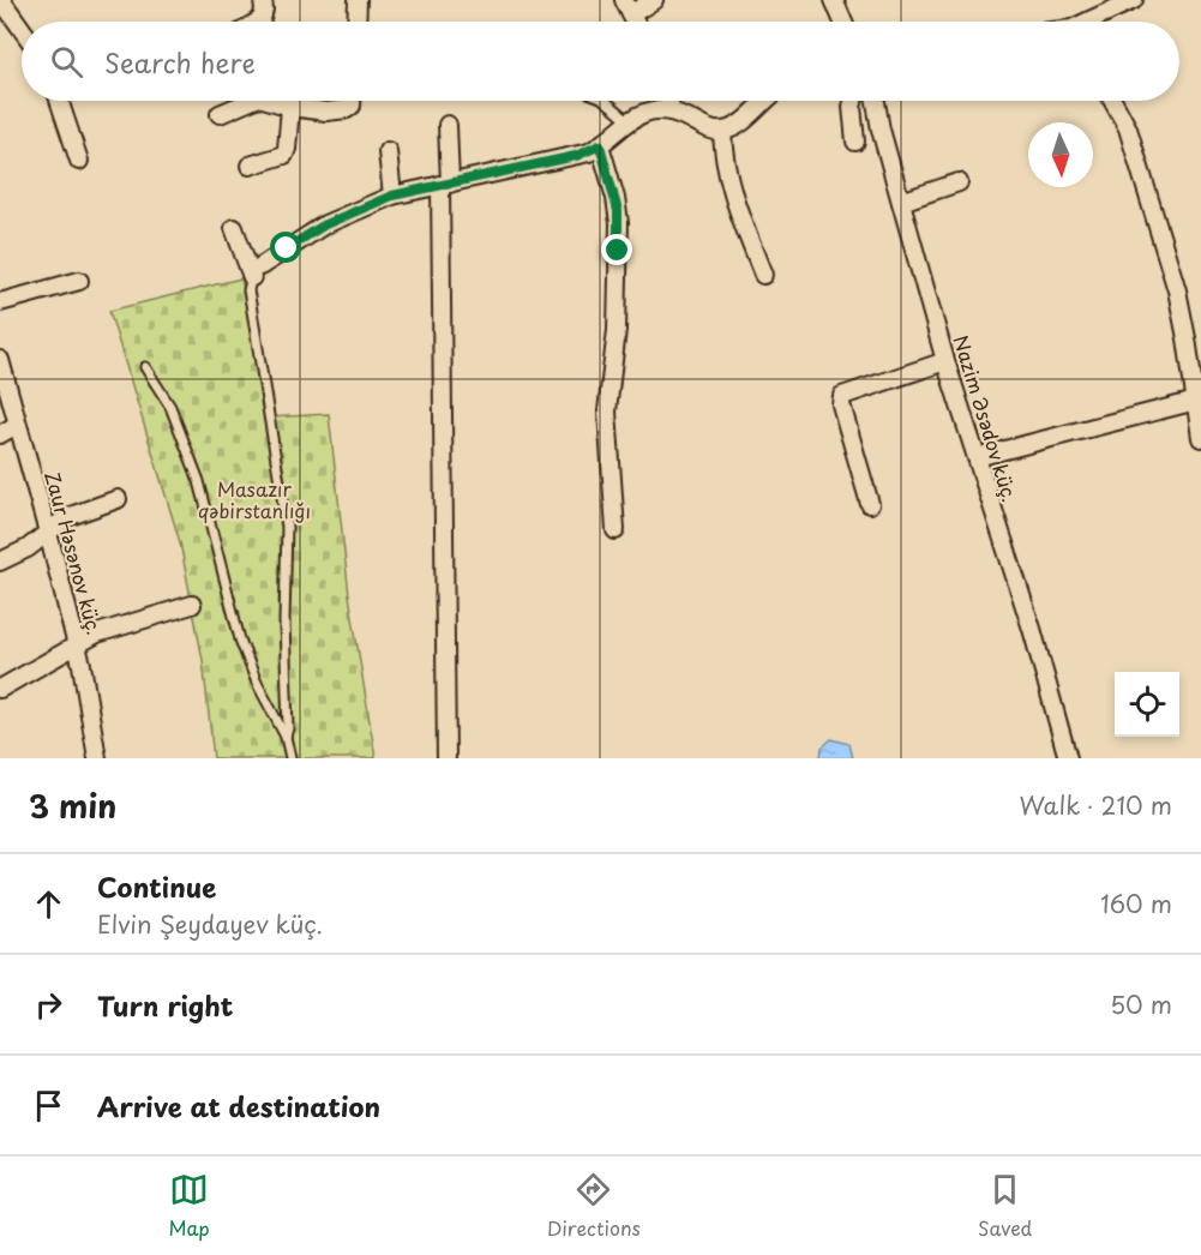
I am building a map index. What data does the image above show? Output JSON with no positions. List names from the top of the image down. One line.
{"streets":{"street":["Nazim Əsədov küç.","Zaur Həsənov küç."]},"parks":["Masazır qəbirstanlığı"],"north":"bottom","page":{"search":"Search here","heading":["3 min","Walk · 210 m"],"list":[["Continue","Elvin Şeydayev küç.","160 m"],["Turn right","50 m"],"Arrive at destination"],"nav":["Map","Directions","Saved"]}}
